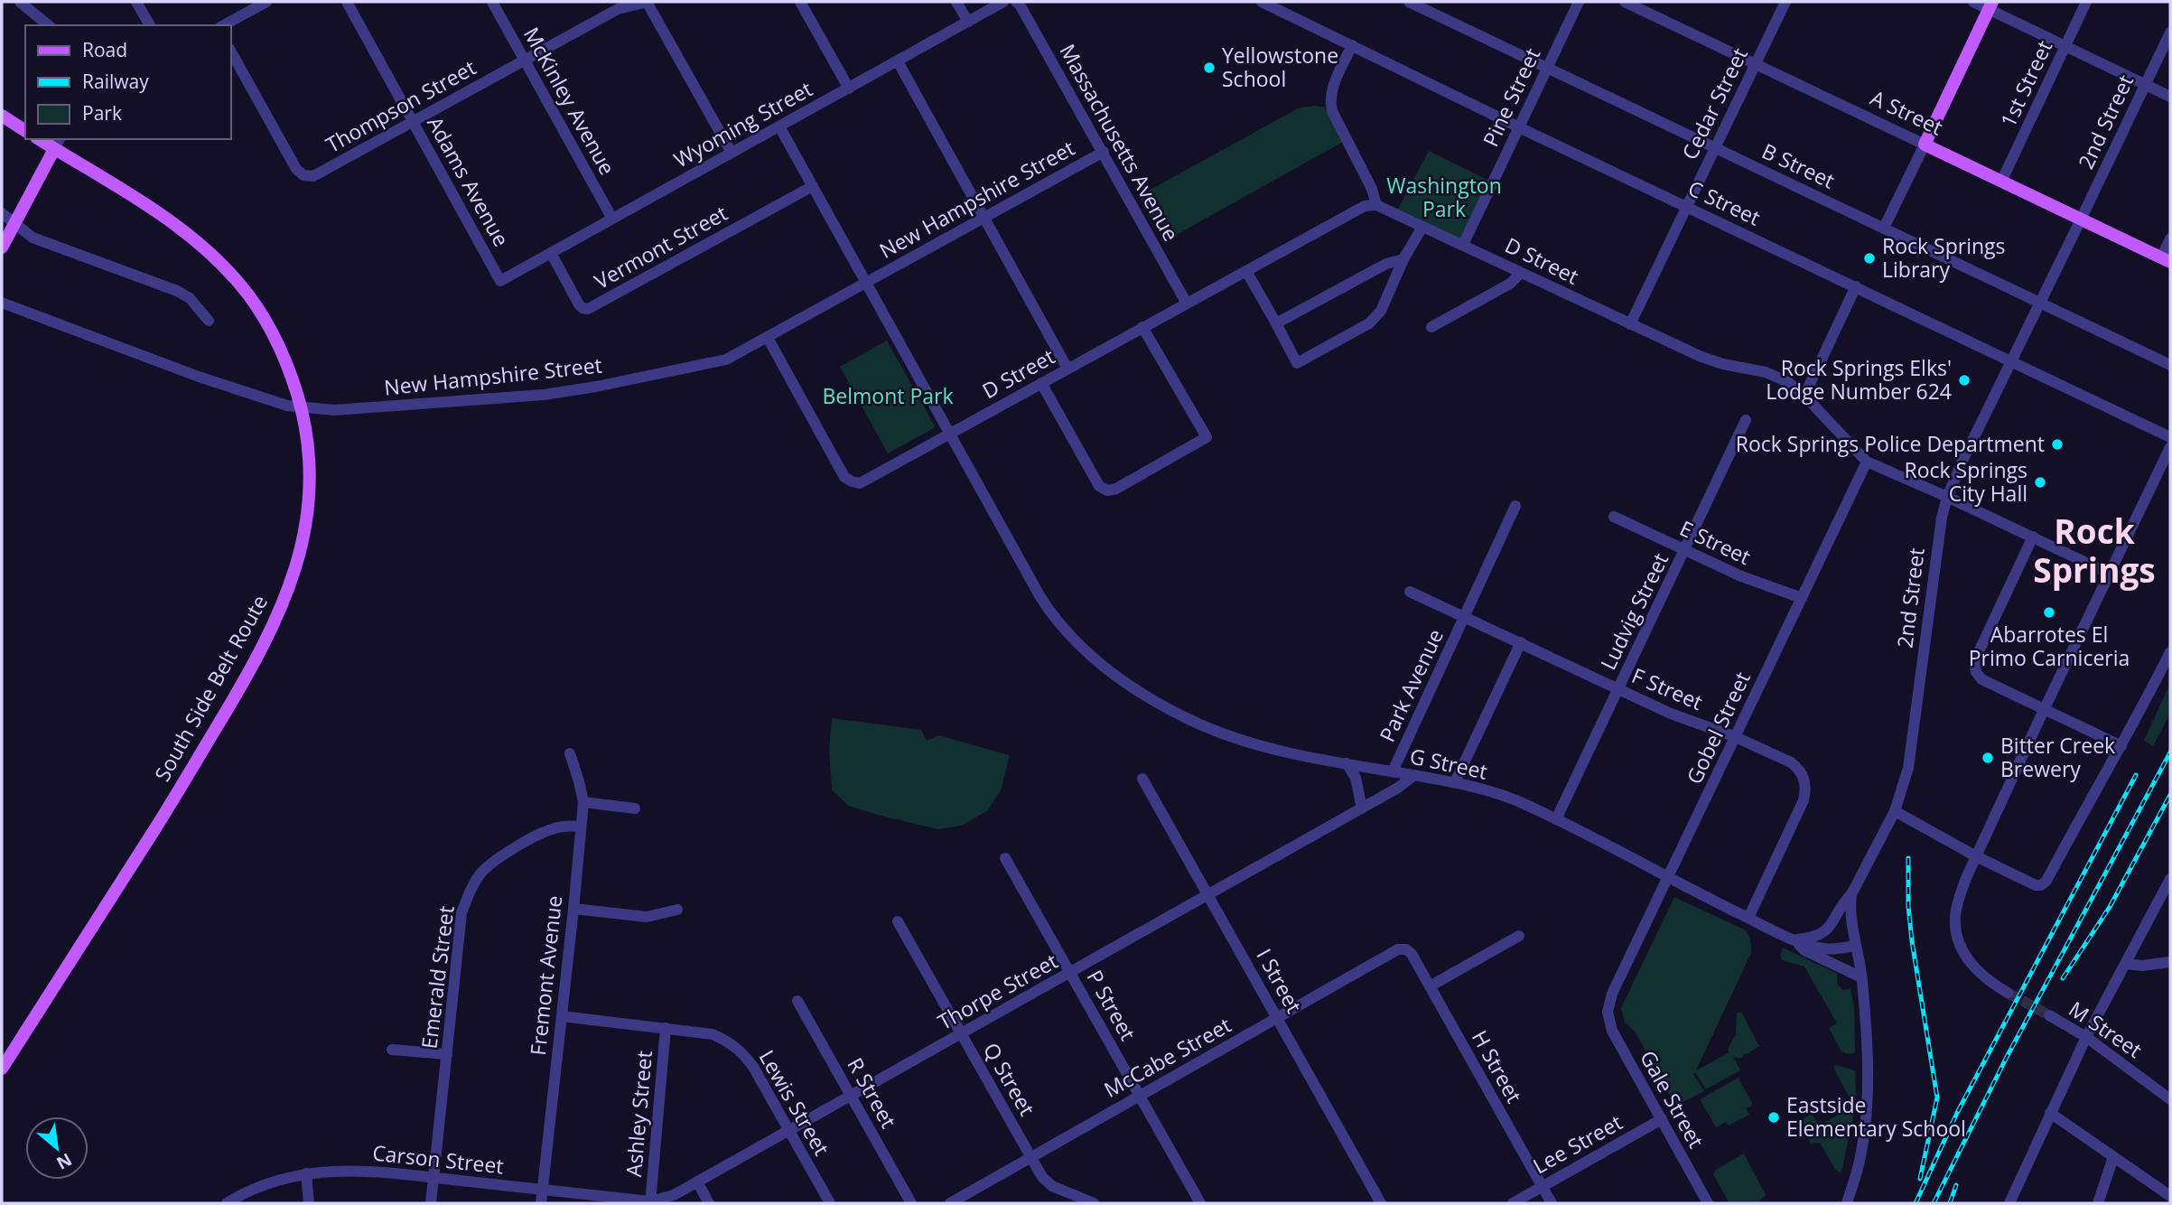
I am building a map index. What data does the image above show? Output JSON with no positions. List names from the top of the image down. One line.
{"streets":{"main road":["A Street","South Side Belt Route"],"street":["1st Street","Pine Street","McKinley Avenue","Cedar Street","Thompson Street","2nd Street","Wyoming Street","Massachusetts Avenue","B Street","Adams Avenue","New Hampshire Street","C Street","Vermont Street","D Street","E Street","Ludvig Street","Park Avenue","F Street","Gobel Street","G Street","Fremont Avenue","Emerald Street","I Street","Thorpe Street","P Street","M Street","McCabe Street","H Street","Q Street","R Street","Gale Street","Lewis Street","Ashley Street","Lee Street","Carson Street"]},"crossings":[["1st Street","A Street"],["Pine Street","B Street"],["Pine Street","C Street"],["Pine Street","D Street"],["McKinley Avenue","Thompson Street"],["McKinley Avenue","Wyoming Street"],["Cedar Street","A Street"],["Cedar Street","B Street"],["Cedar Street","C Street"],["Cedar Street","D Street"],["Thompson Street","Adams Avenue"],["A Street","2nd Street"],["2nd Street","B Street"],["2nd Street","C Street"],["2nd Street","D Street"],["2nd Street","G Street"],["Wyoming Street","Adams Avenue"],["Wyoming Street","Vermont Street"],["Wyoming Street","G Street"],["Massachusetts Avenue","New Hampshire Street"],["Massachusetts Avenue","D Street"],["New Hampshire Street","D Street"],["New Hampshire Street","G Street"],["Vermont Street","G Street"],["D Street","Gobel Street"],["D Street","G Street"],["E Street","Ludvig Street"],["E Street","Gobel Street"],["Ludvig Street","F Street"],["Ludvig Street","G Street"],["Park Avenue","F Street"],["Park Avenue","G Street"],["F Street","Gobel Street"],["F Street","G Street"],["Gobel Street","G Street"],["Gobel Street","Gale Street"],["G Street","Thorpe Street"],["Fremont Avenue","Emerald Street"],["Fremont Avenue","Lewis Street"],["Fremont Avenue","Carson Street"],["Emerald Street","Carson Street"],["I Street","Thorpe Street"],["I Street","McCabe Street"],["Thorpe Street","P Street"],["Thorpe Street","Q Street"],["Thorpe Street","R Street"],["Thorpe Street","Lewis Street"],["Thorpe Street","Ashley Street"],["Thorpe Street","Carson Street"],["P Street","McCabe Street"],["McCabe Street","H Street"],["McCabe Street","Q Street"],["H Street","Lee Street"],["Gale Street","Lee Street"],["Lewis Street","Ashley Street"],["Ashley Street","Carson Street"]],"districts":["Rock Springs"],"parks":["Washington Park","Belmont Park"],"places":["Yellowstone School","Rock Springs Library","Rock Springs Elks' Lodge Number 624","Rock Springs Police Department","Rock Springs City Hall","Abarrotes El Primo Carniceria","Bitter Creek Brewery","Eastside Elementary School"],"legend":["Road","Railway","Park"],"north":"bottom right"}
